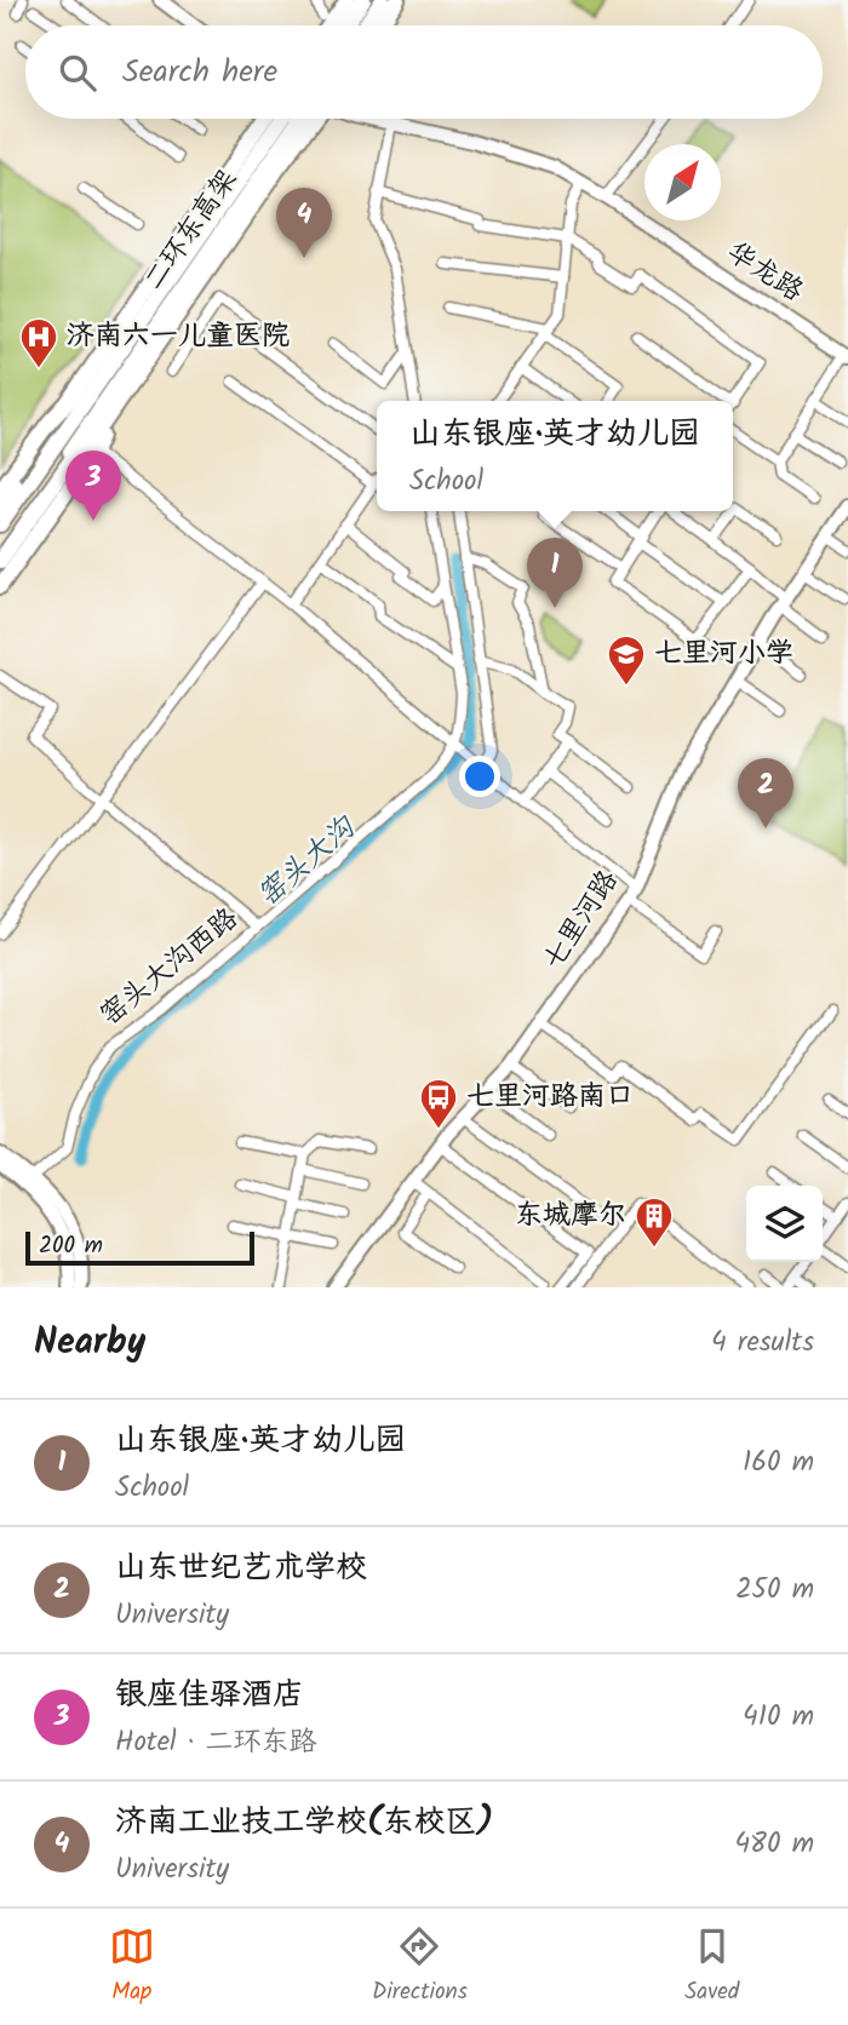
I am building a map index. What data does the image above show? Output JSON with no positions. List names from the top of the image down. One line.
{"streets":{"highway":["二环东高架"],"main road":["华龙路","七里河路"],"street":["窑头大沟西路"]},"water":["窑头大沟"],"places":{"hospital":["济南六一儿童医院"],"school or university":["七里河小学"],"bus stop":["七里河路南口"],"building":["东城摩尔"]},"scale_bar":"200 m","north":"top right","page":{"search":"Search here","pins":["4","3","1","2"],"popup":["山东银座·英才幼儿园","School"],"scale":"200 m","heading":["Nearby","4 results"],"list":[{"mark":"1","name":"山东银座·英才幼儿园","note":"School","value":"160 m"},{"mark":"2","name":"山东世纪艺术学校","note":"University","value":"250 m"},{"mark":"3","name":"银座佳驿酒店","note":"Hotel · 二环东路","value":"410 m"},{"mark":"4","name":"济南工业技工学校(东校区)","note":"University","value":"480 m"}],"nav":["Map","Directions","Saved"]}}
